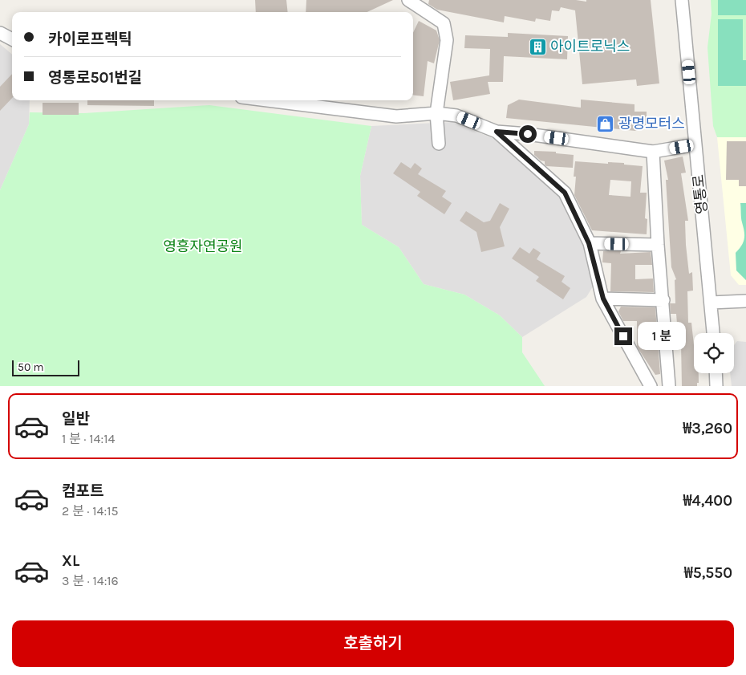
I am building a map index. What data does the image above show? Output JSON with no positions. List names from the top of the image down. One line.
{"streets":{"street":["영통로"]},"parks":["영흥자연공원"],"places":{"building":["아이트로닉스"],"shop":["광명모터스"]},"scale_bar":"50 m","page":{"banner":["카이로프렉틱","영통로501번길"],"bubble":"1 분","scale":"50 m","list":[{"name":"일반","note":"1 분 · 14:14","value":"₩3,260"},{"name":"컴포트","note":"2 분 · 14:15","value":"₩4,400"},{"name":"XL","note":"3 분 · 14:16","value":"₩5,550"}],"buttons":"호출하기"}}
